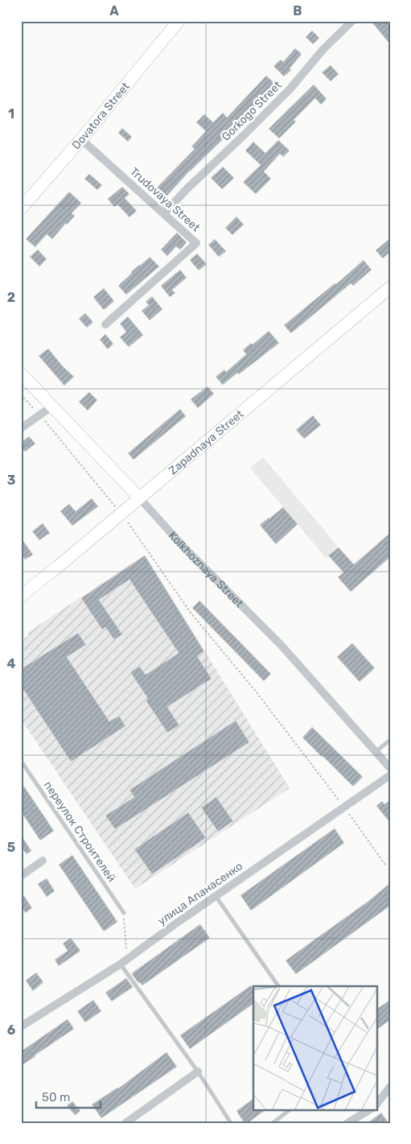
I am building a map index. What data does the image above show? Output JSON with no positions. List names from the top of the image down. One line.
{"streets":{"street":["Gorkogo Street","Dovatora Street","Trudovaya Street","Zapadnaya Street","Kolkhoznaya Street","улица Апанасенко"],"lane":["переулок Строителей"]},"crossings":[["Gorkogo Street","Trudovaya Street"],["Dovatora Street","Trudovaya Street"],["Zapadnaya Street","Kolkhoznaya Street"]],"scale_bar":"50 m","grid":{"columns":["A","B"],"rows":["1","2","3","4","5","6"]}}
